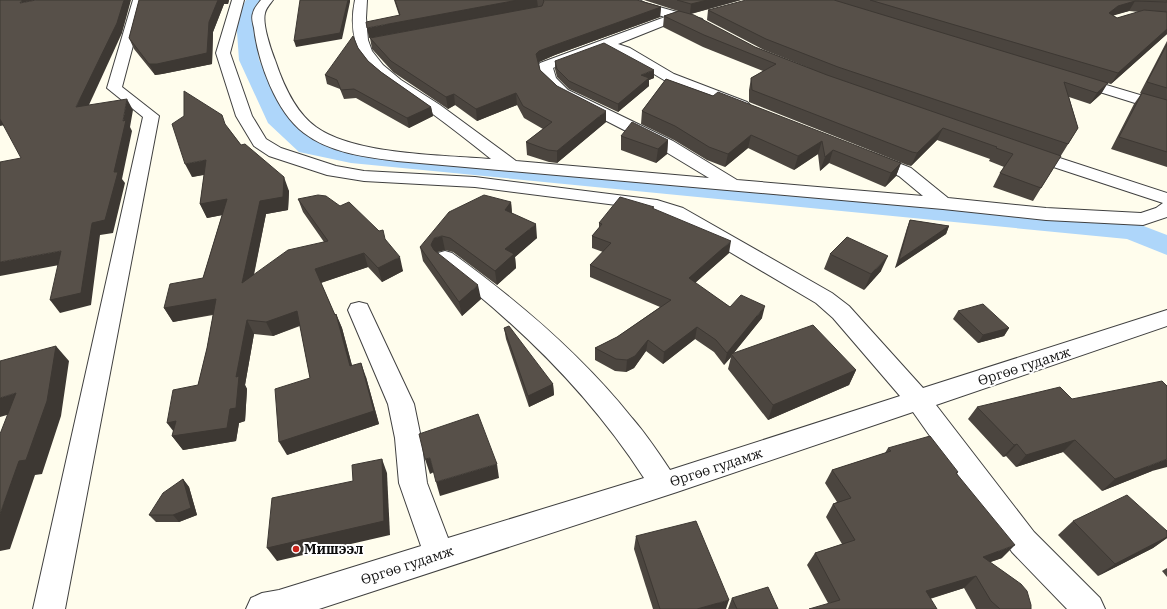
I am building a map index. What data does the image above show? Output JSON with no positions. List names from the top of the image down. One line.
{"streets":{"street":["Өргөө гудамж"]},"places":["Мишээл"]}
